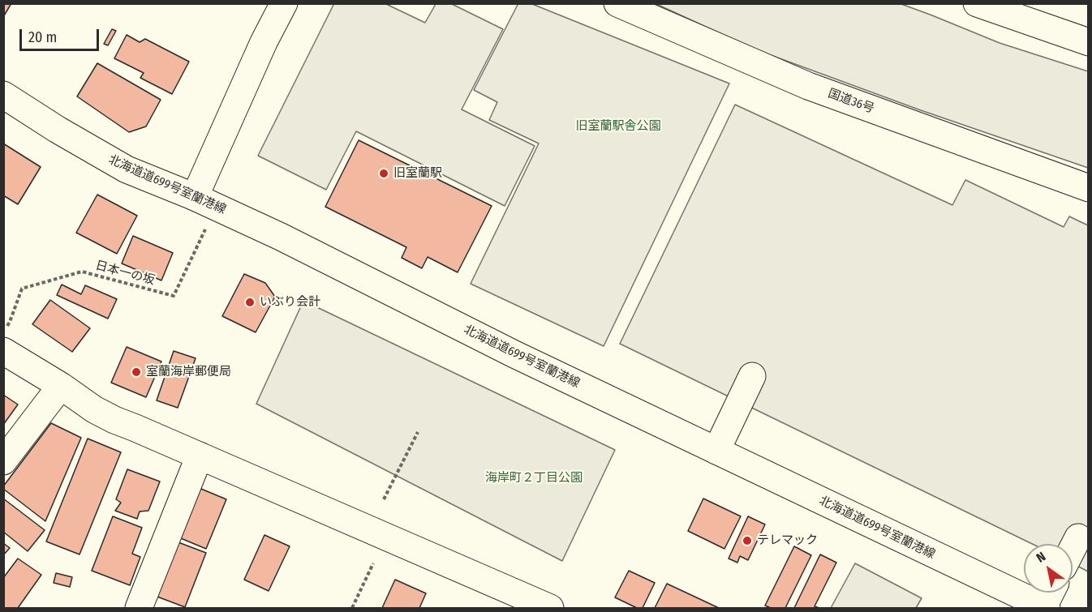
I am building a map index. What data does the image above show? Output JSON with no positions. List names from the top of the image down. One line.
{"streets":{"main road":["国道36号","北海道道699号室蘭港線"],"path":["日本一の坂"]},"crossings":[["北海道道699号室蘭港線","日本一の坂"]],"parks":["旧室蘭駅舎公園","海岸町２丁目公園"],"places":["旧室蘭駅","いぶり会計","室蘭海岸郵便局","テレマック"],"scale_bar":"20 m","north":"top left"}
